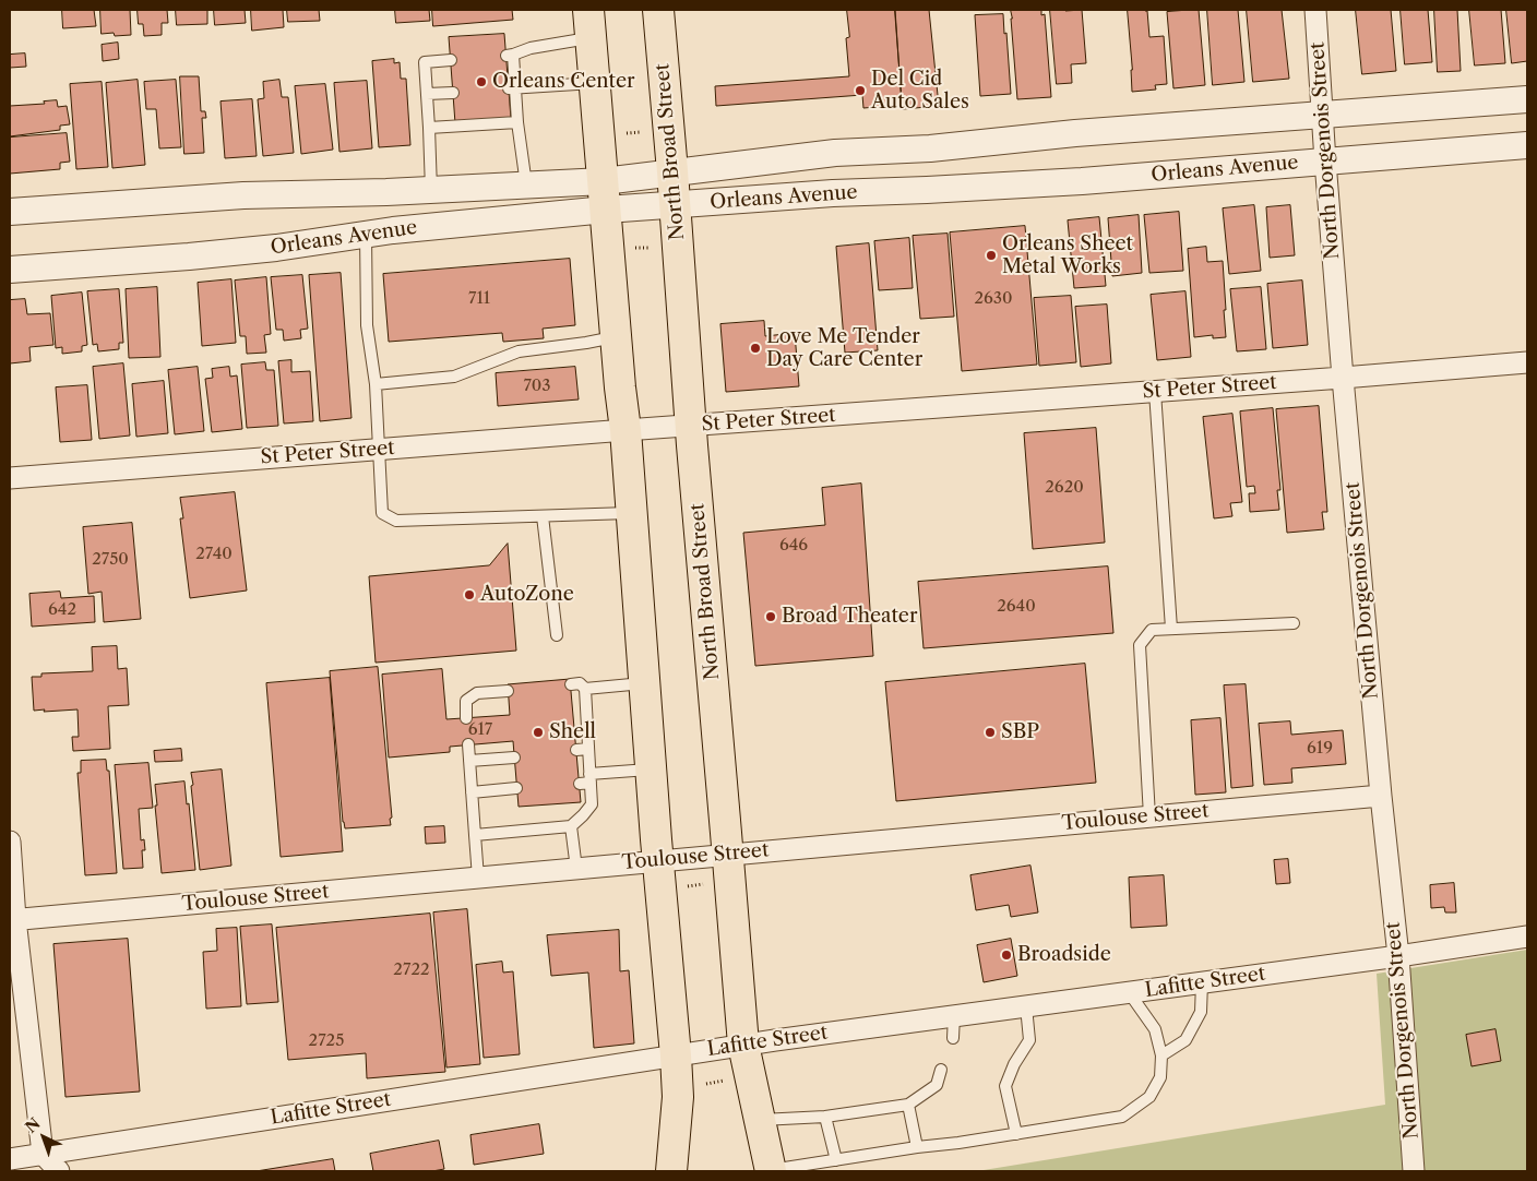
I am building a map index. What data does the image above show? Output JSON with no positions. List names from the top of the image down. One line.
{"streets":{"main road":["North Broad Street"],"street":["North Dorgenois Street","Orleans Avenue","St Peter Street","Toulouse Street","Lafitte Street"]},"crossings":[["North Dorgenois Street","Orleans Avenue"],["North Dorgenois Street","St Peter Street"],["North Dorgenois Street","Toulouse Street"],["North Dorgenois Street","Lafitte Street"],["North Broad Street","Orleans Avenue"],["North Broad Street","St Peter Street"],["North Broad Street","Toulouse Street"],["North Broad Street","Lafitte Street"]],"places":["Orleans Center","Del Cid Auto Sales","Orleans Sheet Metal Works","Love Me Tender Day Care Center","AutoZone","Broad Theater","Shell","SBP","Broadside"],"house_numbers":["711","2630","703","2620","646","2740","2750","2640","642","617","619","2722","2725"],"north":"top left"}
